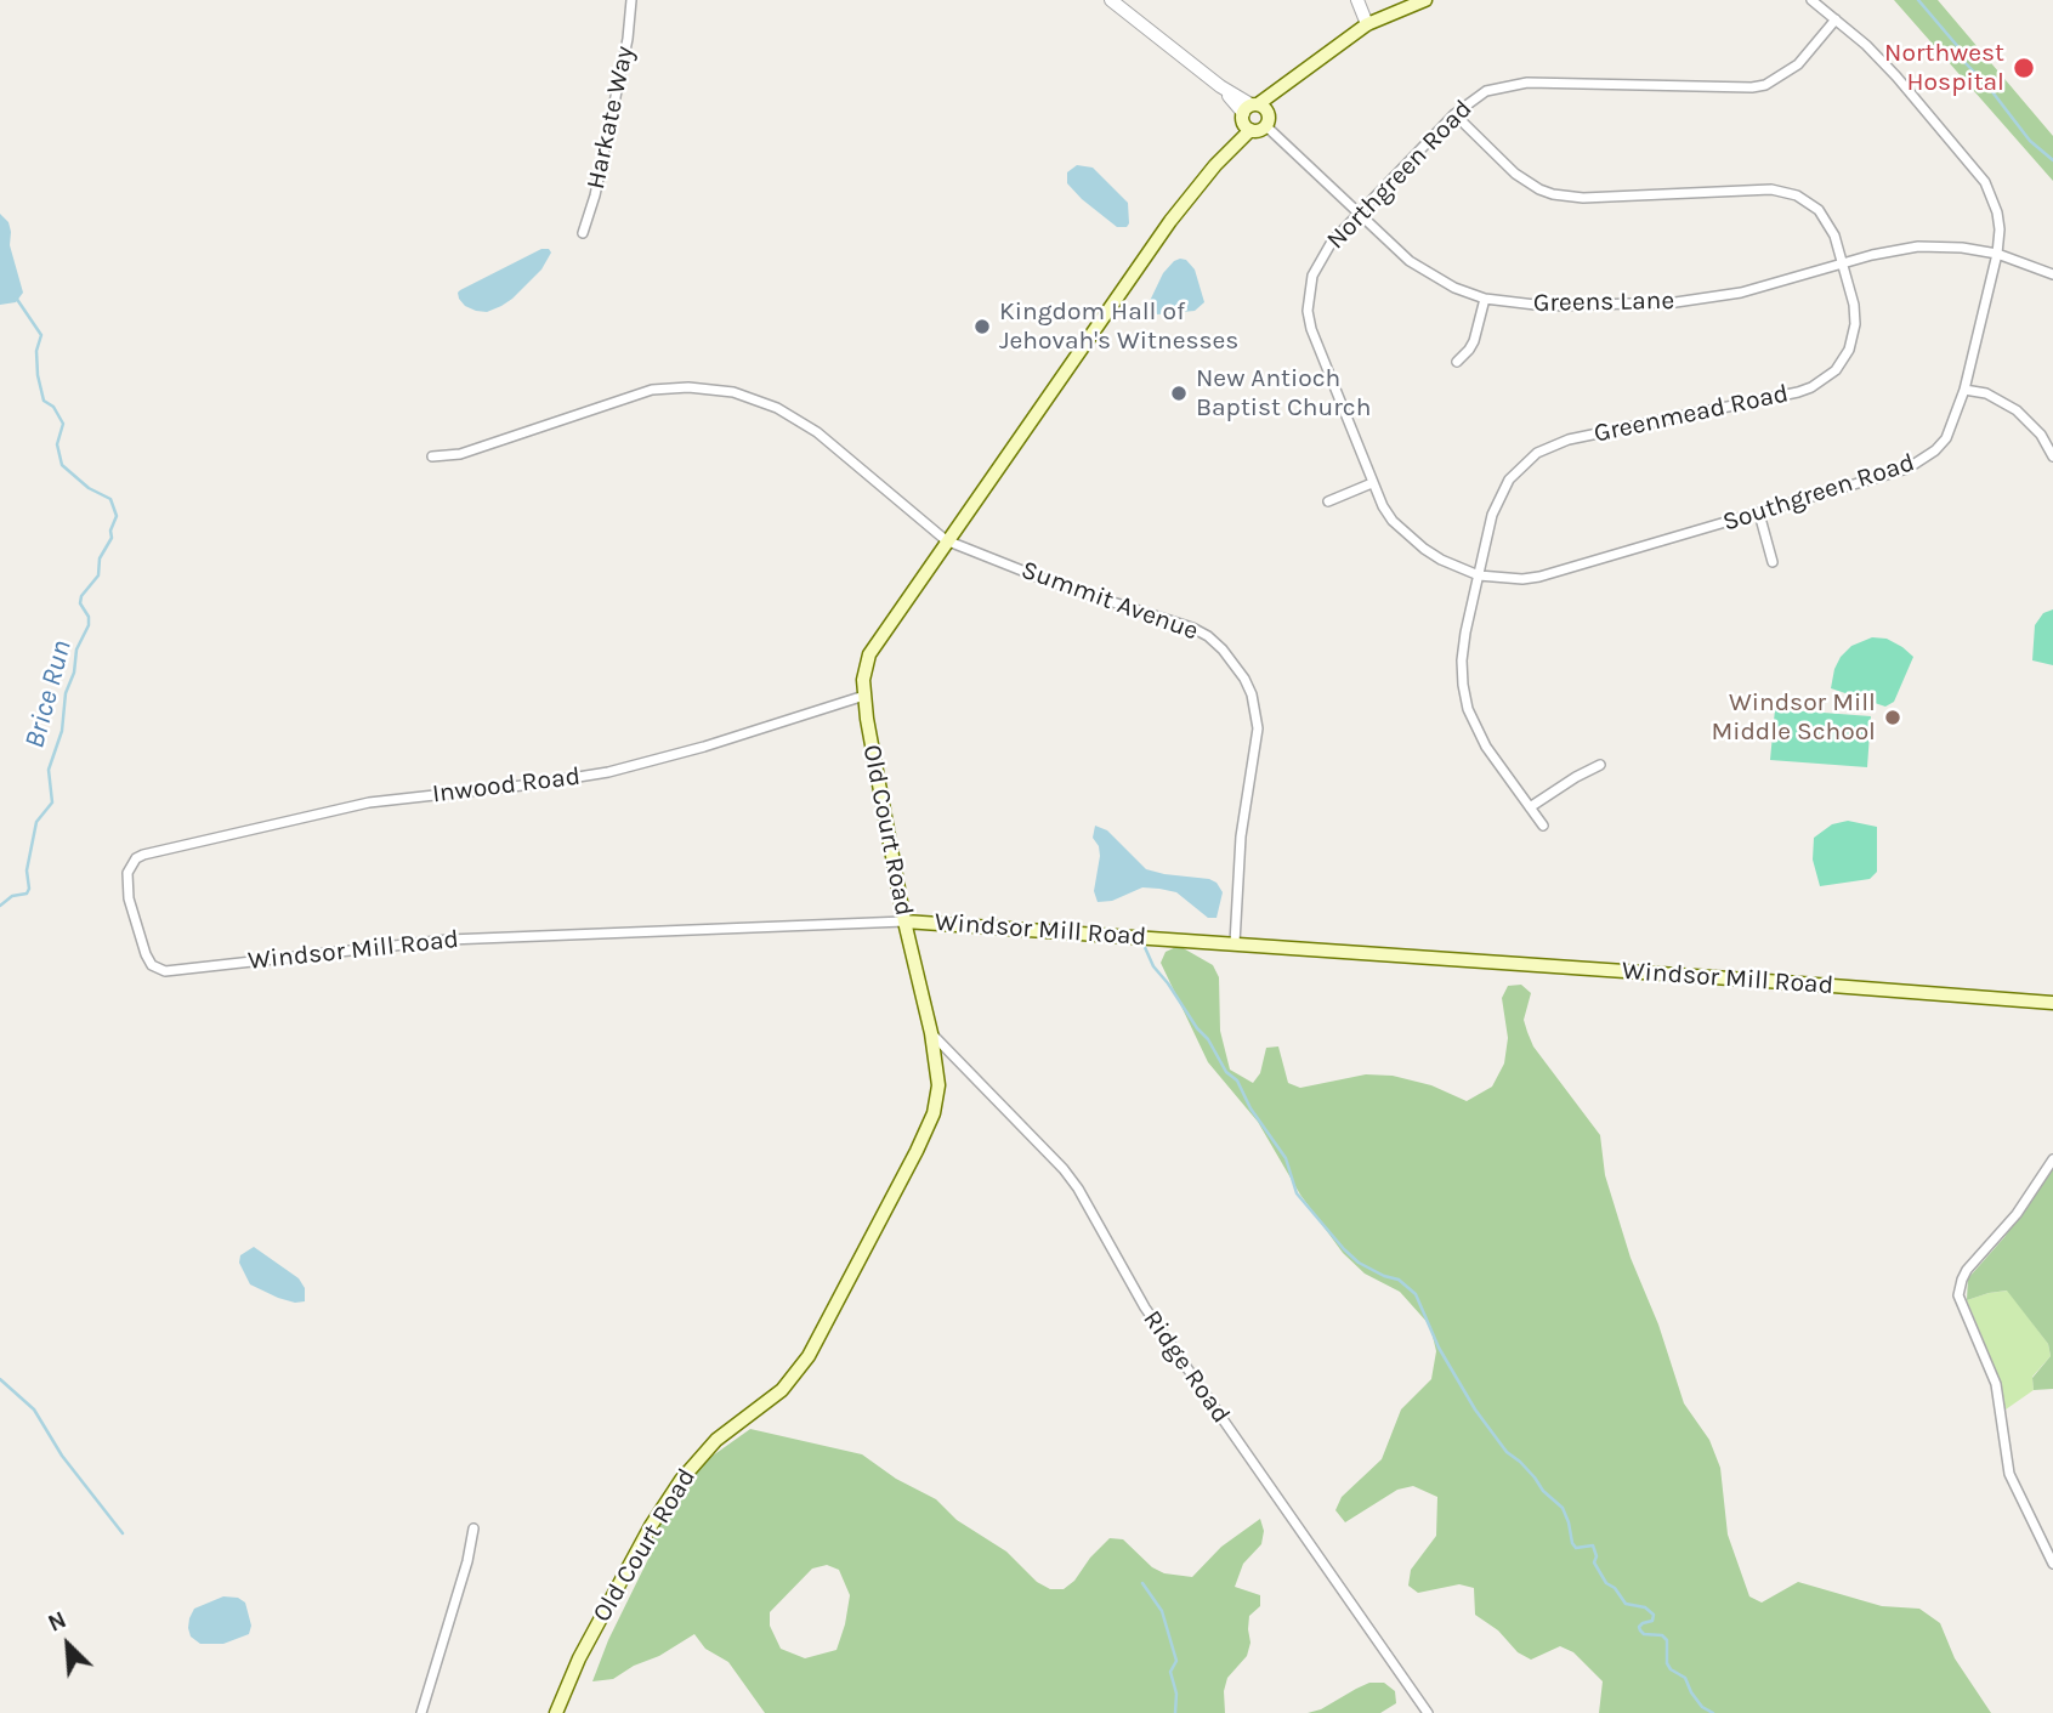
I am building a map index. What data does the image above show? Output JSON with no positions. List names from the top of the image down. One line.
{"streets":{"main road":["Old Court Road","Windsor Mill Road"],"street":["Harkate Way","Northgreen Road","Greens Lane","Greenmead Road","Southgreen Road","Summit Avenue","Inwood Road","Ridge Road"]},"crossings":[["Northgreen Road","Greens Lane"],["Northgreen Road","Greenmead Road"],["Northgreen Road","Southgreen Road"],["Greens Lane","Greenmead Road"],["Greens Lane","Southgreen Road"],["Greenmead Road","Southgreen Road"],["Summit Avenue","Old Court Road"],["Summit Avenue","Windsor Mill Road"],["Inwood Road","Old Court Road"],["Inwood Road","Windsor Mill Road"],["Old Court Road","Windsor Mill Road"],["Old Court Road","Ridge Road"]],"water":["Brice Run"],"places":["Northwest Hospital","Kingdom Hall of Jehovah's Witnesses","New Antioch Baptist Church","Windsor Mill Middle School"],"north":"top left"}
